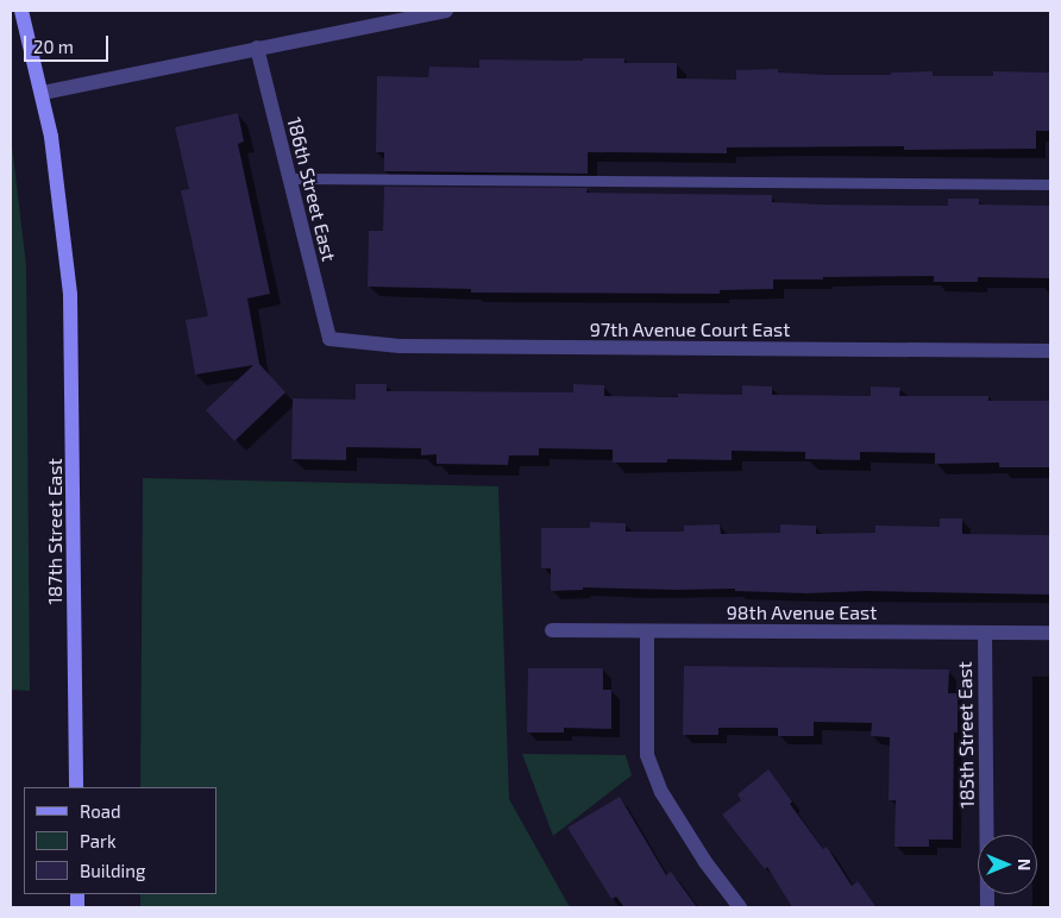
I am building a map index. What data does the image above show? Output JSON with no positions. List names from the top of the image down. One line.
{"streets":{"street":["186th Street East","97th Avenue Court East","187th Street East","98th Avenue East","185th Street East"]},"crossings":[["186th Street East","97th Avenue Court East"],["98th Avenue East","185th Street East"]],"legend":["Road","Park","Building"],"scale_bar":"20 m","north":"right"}
